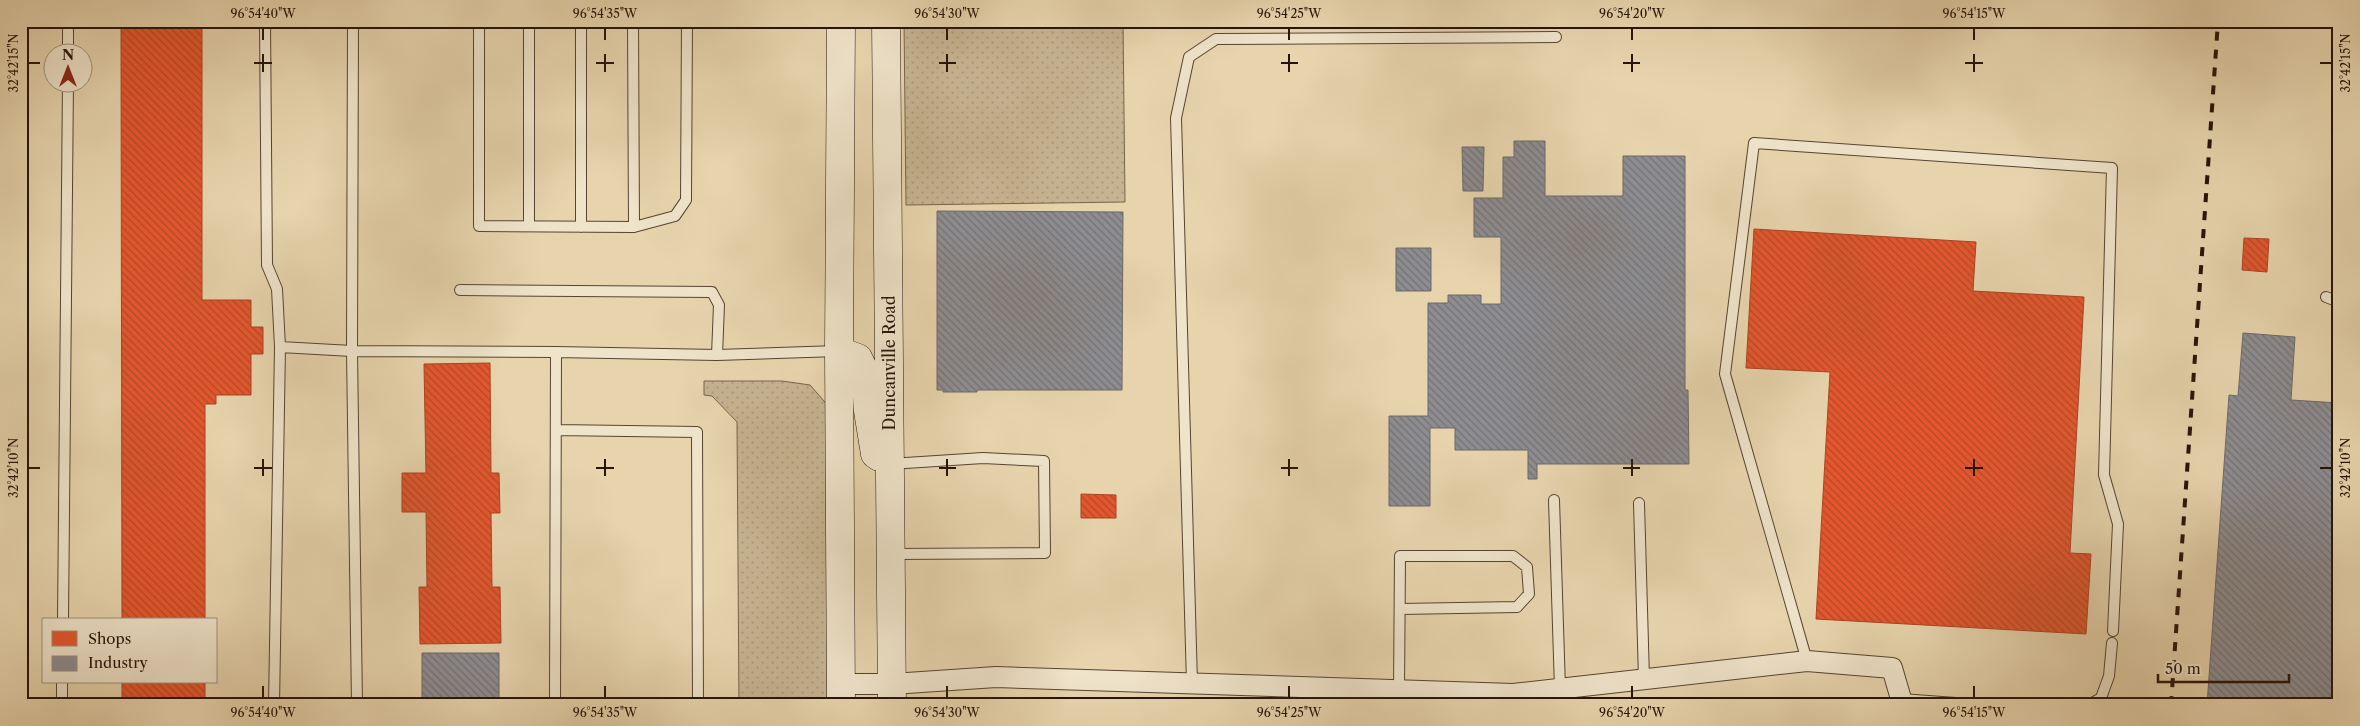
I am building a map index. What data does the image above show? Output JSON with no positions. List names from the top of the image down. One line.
{"streets":{"main road":["Duncanville Road"]},"legend":["Shops","Industry"],"scale_bar":"50 m","north":"top","coordinates":["96°54'40\"W","96°54'35\"W","96°54'30\"W","96°54'25\"W","96°54'20\"W","96°54'15\"W","32°42'15\"N","32°42'10\"N"]}
